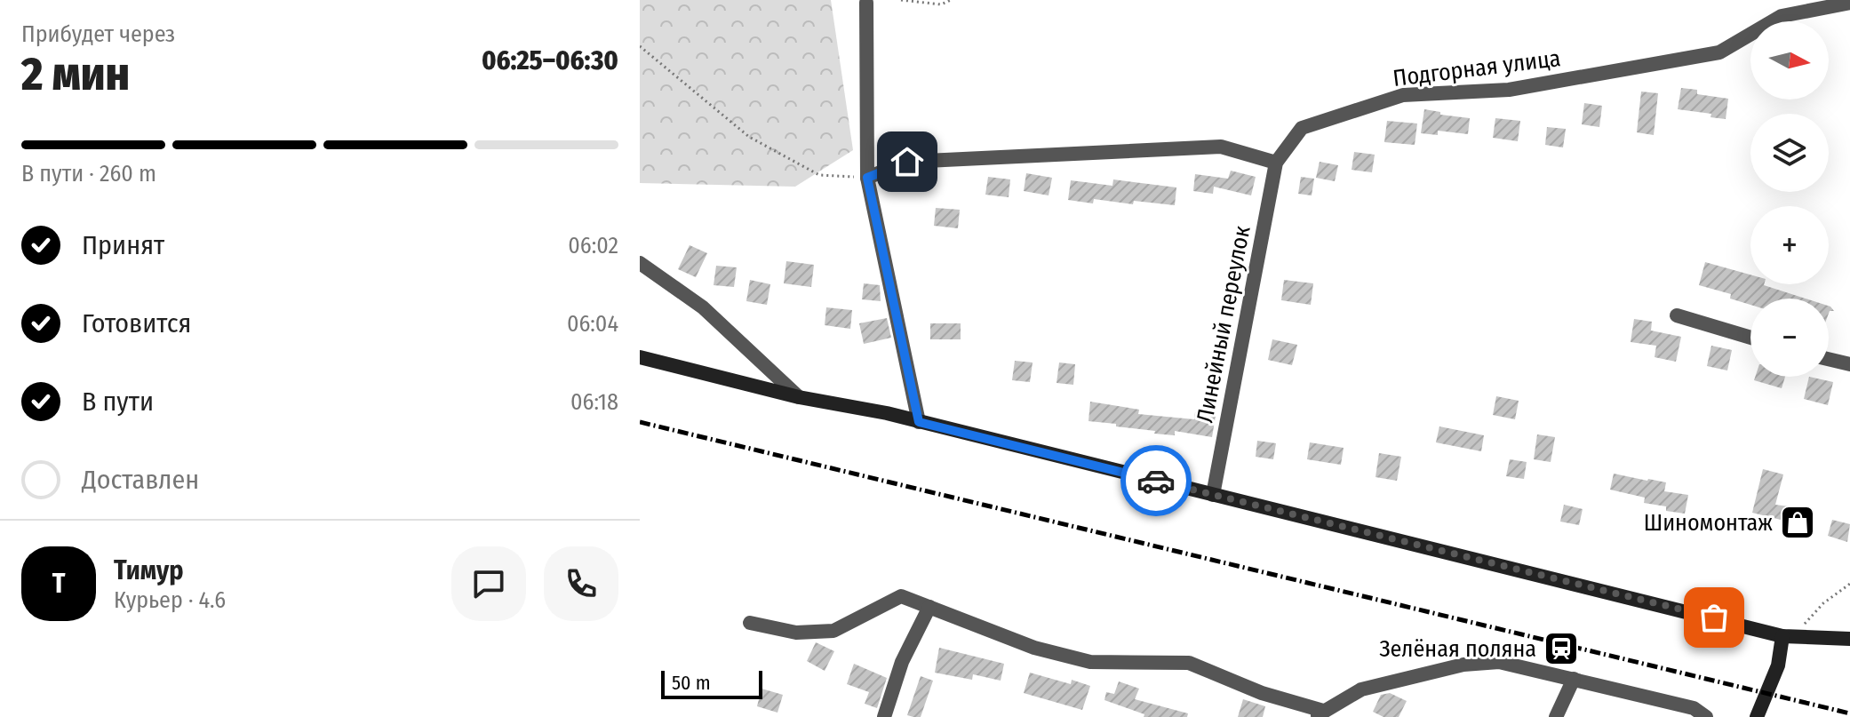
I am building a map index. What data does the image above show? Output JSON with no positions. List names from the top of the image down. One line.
{"streets":{"street":["Подгорная улица","Линейный переулок"]},"crossings":[["Подгорная улица","Линейный переулок"]],"places":{"shop":["Шиномонтаж"],"station":["Зелёная поляна"]},"scale_bar":"50 m","north":"right","page":{"heading":["2 мин","Прибудет через","06:25–06:30"],"panel":["Тимур","Курьер · 4.6"],"map_buttons":["+","−"],"bar":"В пути · 260 m","list":[["Принят","06:02"],["Готовится","06:04"],["В пути","06:18"],"Доставлен"],"round":"Т","scale":"50 m"}}
